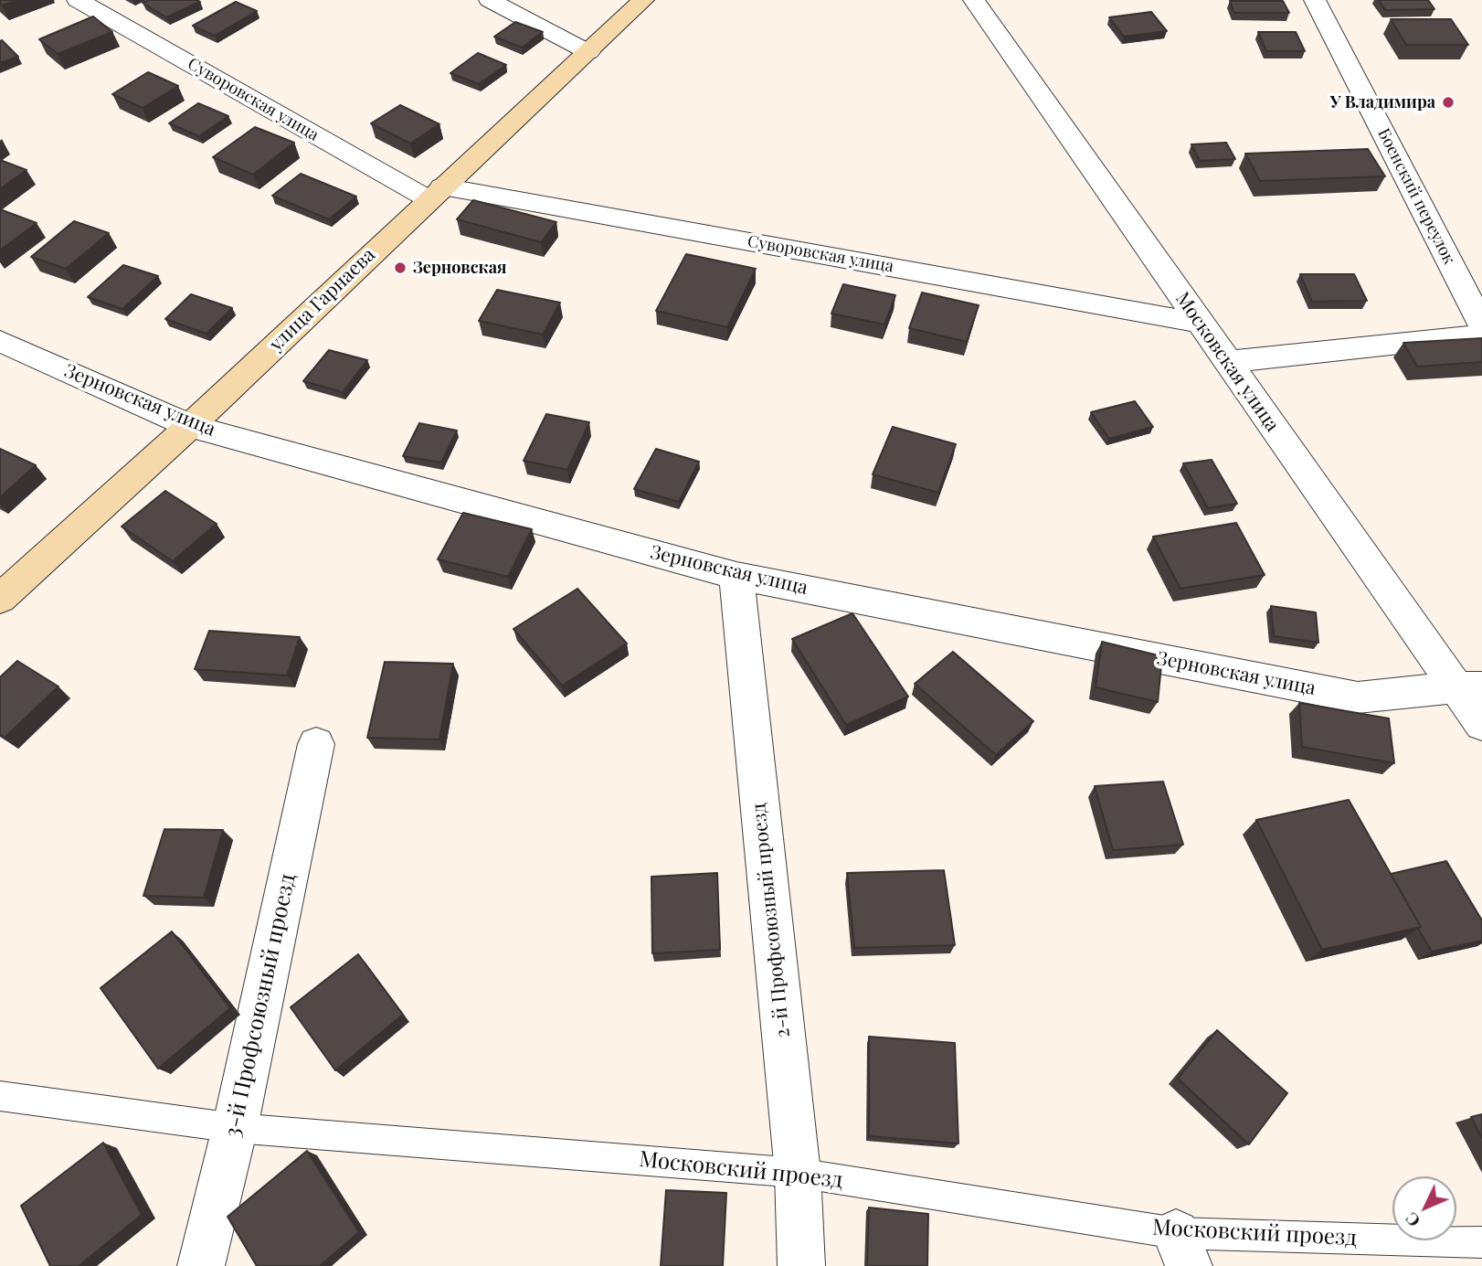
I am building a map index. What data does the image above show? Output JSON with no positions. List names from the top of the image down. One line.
{"streets":{"street":["Суворовская улица","Боенский переулок","улица Гарнаева","Московская улица","Зерновская улица","2-й Профсоюзный проезд","3-й Профсоюзный проезд"],"lane":["Московский проезд"]},"crossings":[["Суворовская улица","улица Гарнаева"],["Суворовская улица","Московская улица"],["улица Гарнаева","Зерновская улица"],["Московская улица","Зерновская улица"],["Зерновская улица","2-й Профсоюзный проезд"],["2-й Профсоюзный проезд","Московский проезд"],["3-й Профсоюзный проезд","Московский проезд"]],"places":["У Владимира","Зерновская"],"north":"bottom left"}
